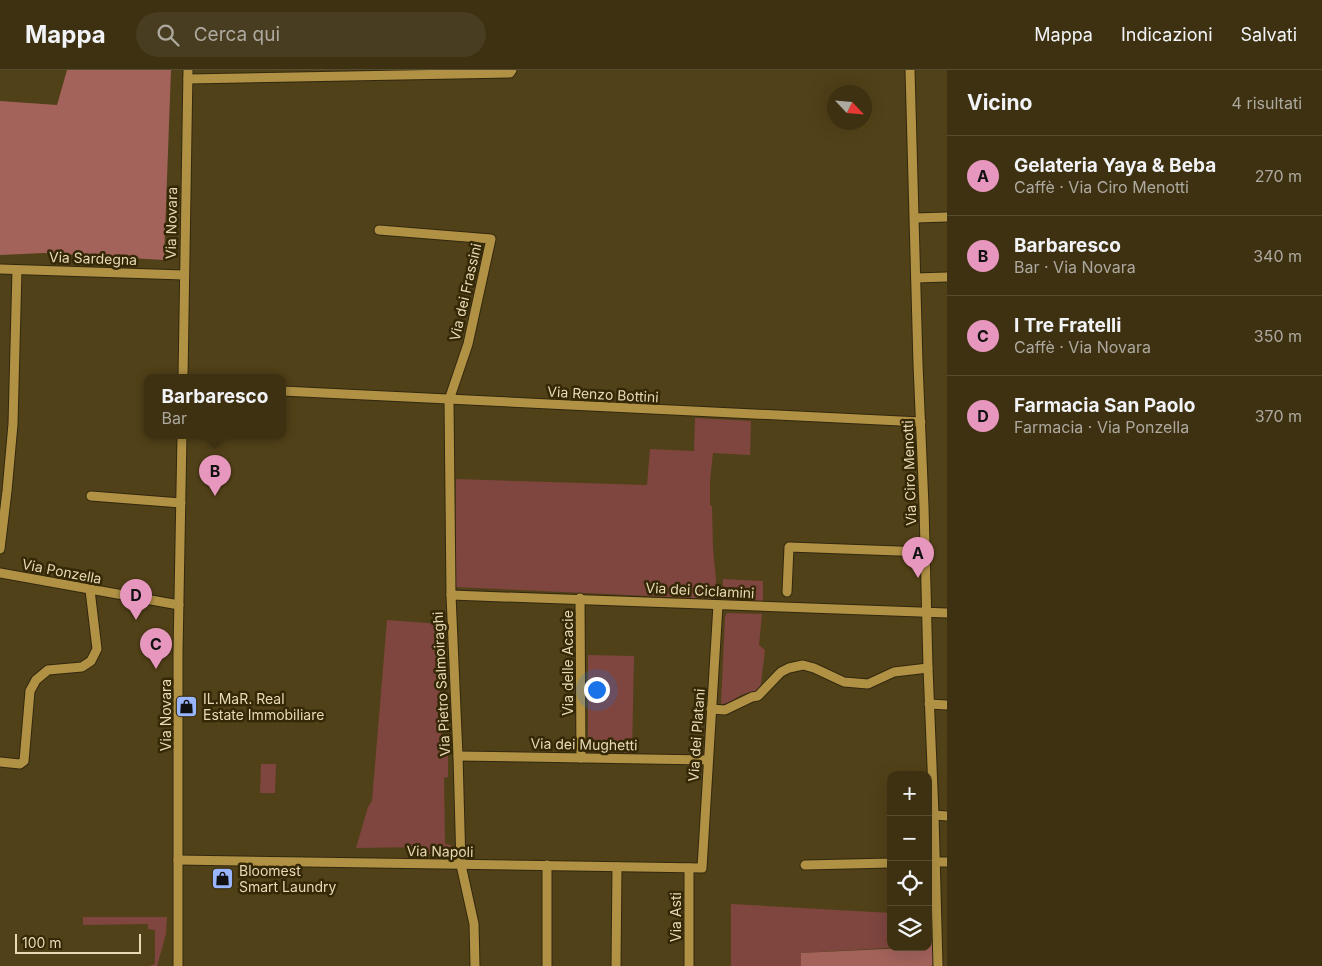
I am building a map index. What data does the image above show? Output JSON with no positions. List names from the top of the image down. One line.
{"streets":{"street":["Via Novara","Via Sardegna","Via dei Frassini","Via Renzo Bottini","Via Ciro Menotti","Via Ponzella","Via dei Ciclamini","Via delle Acacie","Via Pietro Salmoiraghi","Via dei Platani","Via dei Mughetti","Via Napoli","Via Asti"]},"crossings":[["Via Novara","Via Sardegna"],["Via Novara","Via Ponzella"],["Via Novara","Via Napoli"],["Via dei Frassini","Via Renzo Bottini"],["Via dei Frassini","Via Pietro Salmoiraghi"],["Via Renzo Bottini","Via Ciro Menotti"],["Via Renzo Bottini","Via Pietro Salmoiraghi"],["Via Ciro Menotti","Via dei Ciclamini"],["Via dei Ciclamini","Via delle Acacie"],["Via dei Ciclamini","Via Pietro Salmoiraghi"],["Via dei Ciclamini","Via dei Platani"],["Via delle Acacie","Via dei Mughetti"],["Via Pietro Salmoiraghi","Via dei Mughetti"],["Via Pietro Salmoiraghi","Via Napoli"],["Via dei Platani","Via dei Mughetti"],["Via dei Platani","Via Napoli"],["Via Napoli","Via Asti"]],"places":{"shop":["IL.MaR. Real Estate Immobiliare","Bloomest Smart Laundry"]},"scale_bar":"100 m","north":"bottom right","page":{"header":"Mappa","search":"Cerca qui","nav":["Mappa","Indicazioni","Salvati"],"heading":["Vicino","4 risultati"],"list":[{"mark":"A","name":"Gelateria Yaya & Beba","note":"Caffè · Via Ciro Menotti","value":"270 m"},{"mark":"B","name":"Barbaresco","note":"Bar · Via Novara","value":"340 m"},{"mark":"C","name":"I Tre Fratelli","note":"Caffè · Via Novara","value":"350 m"},{"mark":"D","name":"Farmacia San Paolo","note":"Farmacia · Via Ponzella","value":"370 m"}],"popup":["Barbaresco","Bar"],"pins":["B","A","D","C"],"map_buttons":["+","−"],"scale":"100 m"}}
